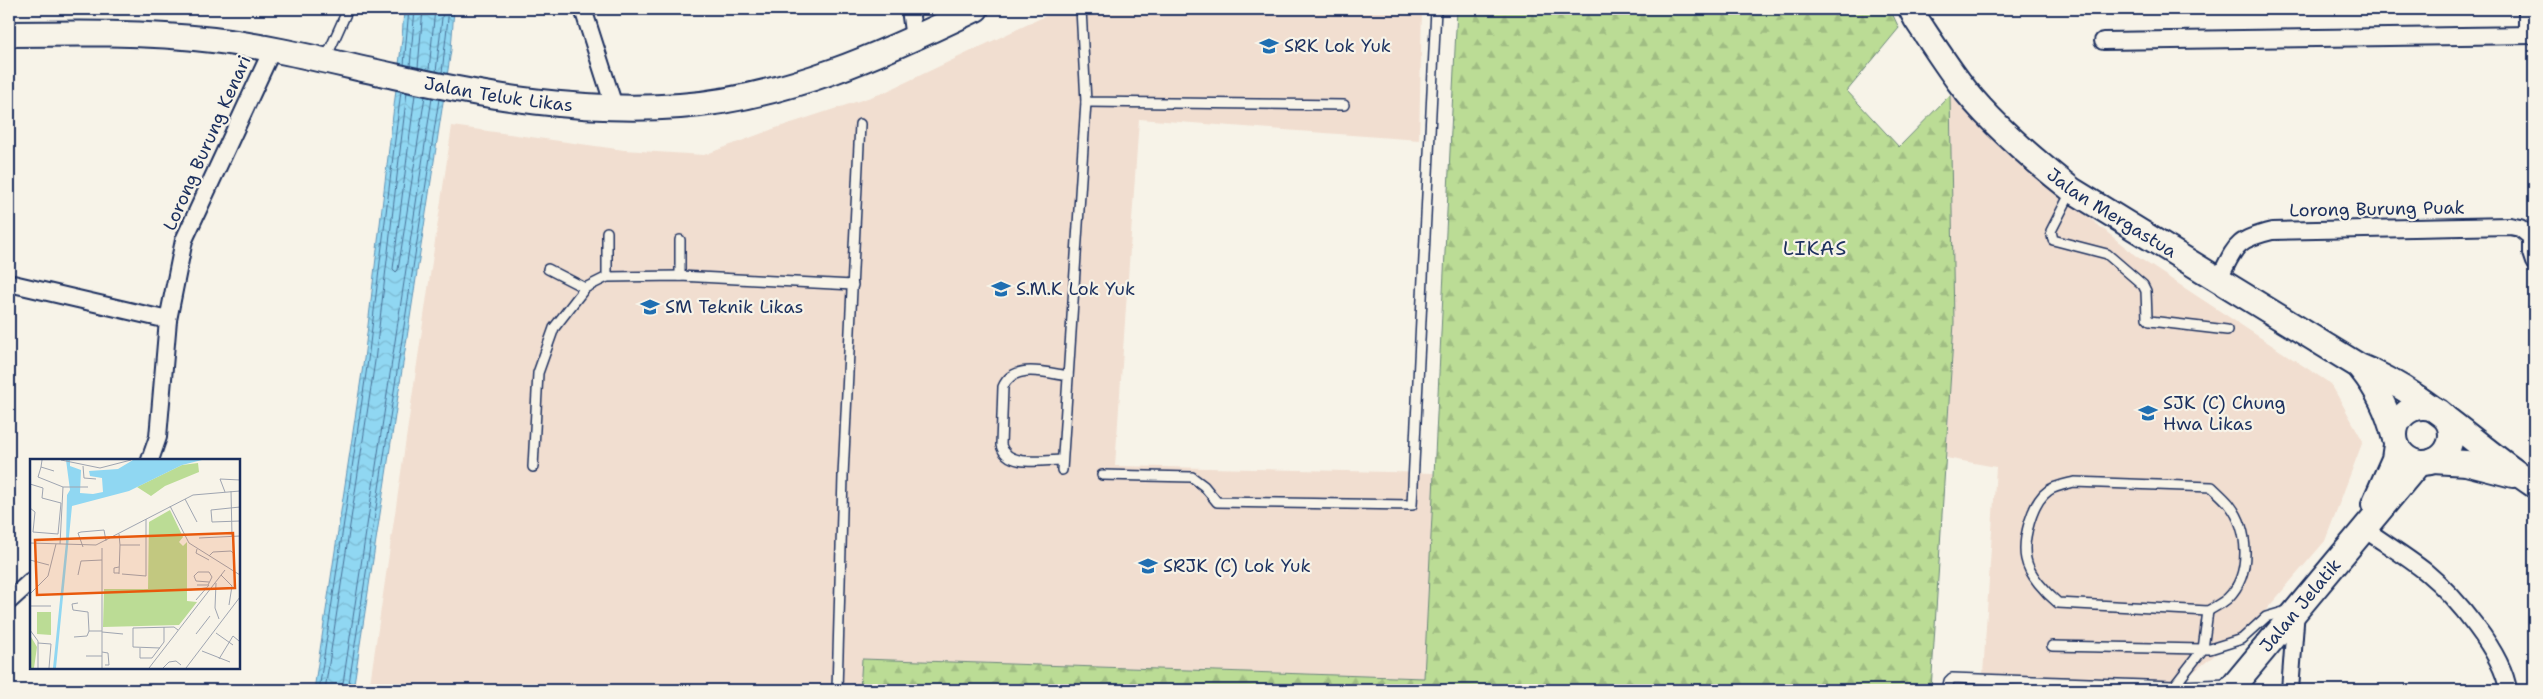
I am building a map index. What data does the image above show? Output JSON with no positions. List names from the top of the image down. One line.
{"streets":{"street":["Jalan Teluk Likas","Lorong Burung Kenari","Lorong Burung Puak","Jalan Mergastua","Jalan Jelatik"]},"crossings":[["Jalan Teluk Likas","Lorong Burung Kenari"],["Lorong Burung Puak","Jalan Mergastua"],["Jalan Mergastua","Jalan Jelatik"]],"districts":["LIKAS"],"places":{"school or university":["SRK Lok Yuk","S.M.K Lok Yuk","SM Teknik Likas","SJK (C) Chung Hwa Likas","SRJK (C) Lok Yuk"]}}
